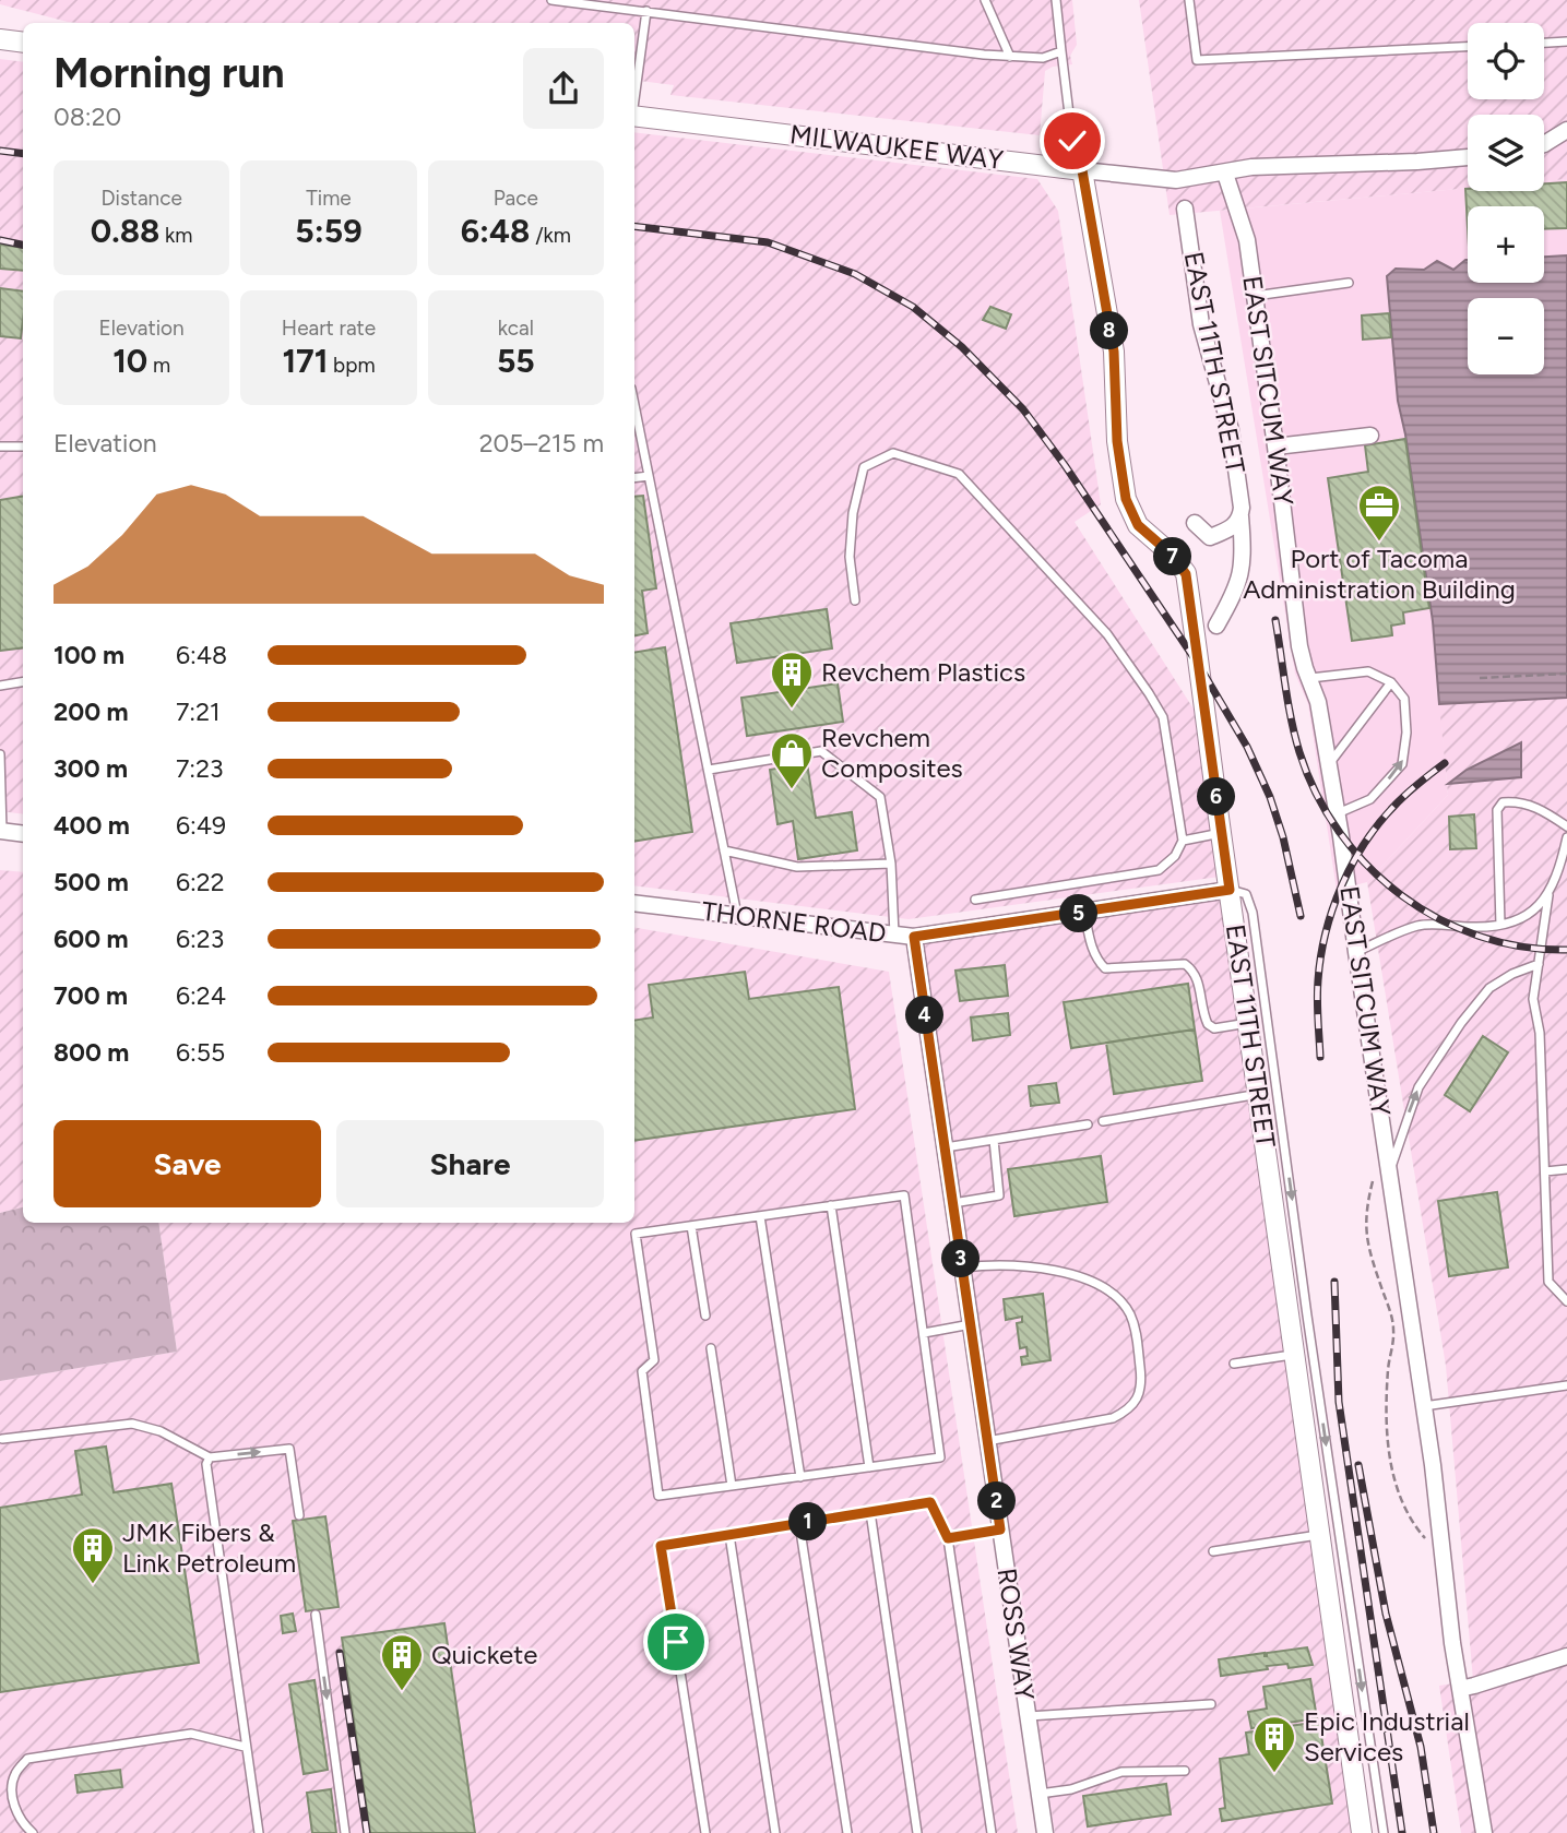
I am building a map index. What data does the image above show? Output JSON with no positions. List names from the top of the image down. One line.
{"streets":{"street":["MILWAUKEE WAY","EAST 11TH STREET","EAST SITCUM WAY","THORNE ROAD","ROSS WAY"]},"crossings":[["MILWAUKEE WAY","EAST 11TH STREET"],["MILWAUKEE WAY","EAST SITCUM WAY"],["EAST 11TH STREET","THORNE ROAD"],["THORNE ROAD","ROSS WAY"]],"places":{"office":["Port of Tacoma Administration Building"],"building":["Revchem Plastics","JMK Fibers & Link Petroleum","Quickete","Epic Industrial Services"],"shop":["Revchem Composites"]},"page":{"map_buttons":["+","−"],"heading":["Morning run","08:20"],"stats":[["Distance","0.88 km"],["Time","5:59"],["Pace","6:48 /km"],["Elevation","10 m"],["Heart rate","171 bpm"],["kcal","55"]],"pins":["8","7","6","5","4","3","2","1"],"chart":["Elevation","205–215 m"],"list":[{"name":"100 m","note":"6:48"},{"name":"200 m","note":"7:21"},{"name":"300 m","note":"7:23"},{"name":"400 m","note":"6:49"},{"name":"500 m","note":"6:22"},{"name":"600 m","note":"6:23"},{"name":"700 m","note":"6:24"},{"name":"800 m","note":"6:55"}],"buttons":["Save","Share"]}}
